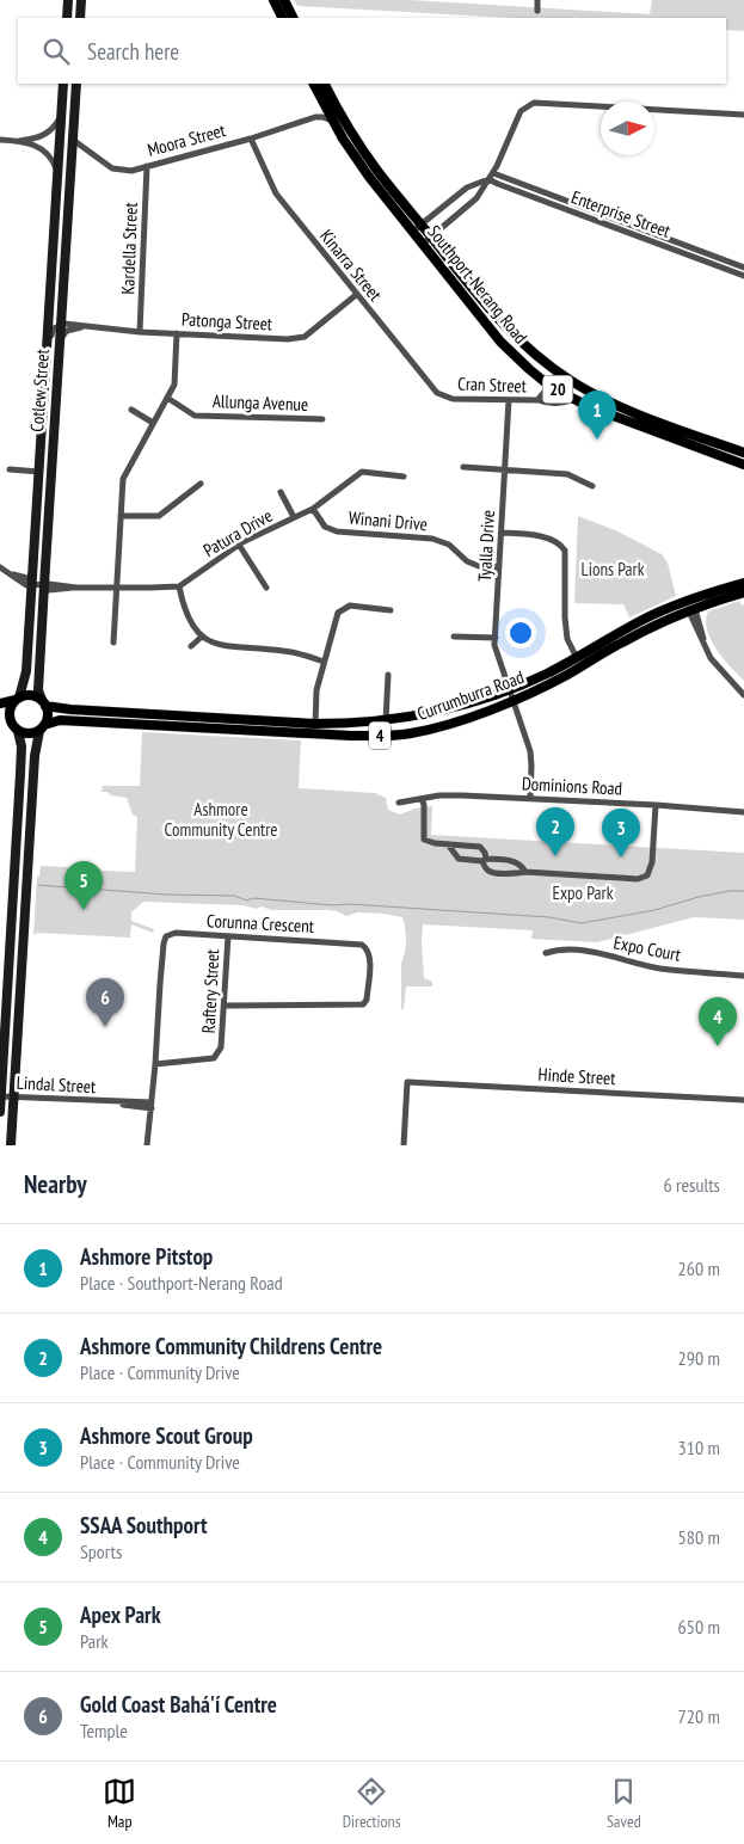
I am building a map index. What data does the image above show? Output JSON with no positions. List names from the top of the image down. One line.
{"streets":{"main road":["Southport-Nerang Road","20","Cotlew Street","Currumburra Road","4"],"street":["Moora Street","Enterprise Street","Kardella Street","Kinarra Street","Patonga Street","Cran Street","Allunga Avenue","Winani Drive","Patura Drive","Tyalla Drive","Dominions Road","Corunna Crescent","Expo Court","Raftery Street","Hinde Street","Lindal Street"]},"crossings":[["Moora Street","Kardella Street"],["Moora Street","Kinarra Street"],["Moora Street","Cotlew Street"],["Kardella Street","Patonga Street"],["Kinarra Street","Patonga Street"],["Kinarra Street","Cran Street"],["Southport-Nerang Road","Cran Street"],["Patonga Street","Cotlew Street"],["Cran Street","Tyalla Drive"],["Cotlew Street","Currumburra Road"],["Cotlew Street","4"],["Winani Drive","Patura Drive"],["Winani Drive","Tyalla Drive"],["Tyalla Drive","Currumburra Road"],["Tyalla Drive","Dominions Road"],["Currumburra Road","4"],["Corunna Crescent","Raftery Street"],["Corunna Crescent","Lindal Street"]],"parks":["Lions Park","Ashmore Community Centre","Expo Park"],"north":"right","page":{"search":"Search here","pins":["1","2","3","5","6","4"],"heading":["Nearby","6 results"],"list":[{"mark":"1","name":"Ashmore Pitstop","note":"Place · Southport-Nerang Road","value":"260 m"},{"mark":"2","name":"Ashmore Community Childrens Centre","note":"Place · Community Drive","value":"290 m"},{"mark":"3","name":"Ashmore Scout Group","note":"Place · Community Drive","value":"310 m"},{"mark":"4","name":"SSAA Southport","note":"Sports","value":"580 m"},{"mark":"5","name":"Apex Park","note":"Park","value":"650 m"},{"mark":"6","name":"Gold Coast Bahá'í Centre","note":"Temple","value":"720 m"}],"nav":["Map","Directions","Saved"]}}
